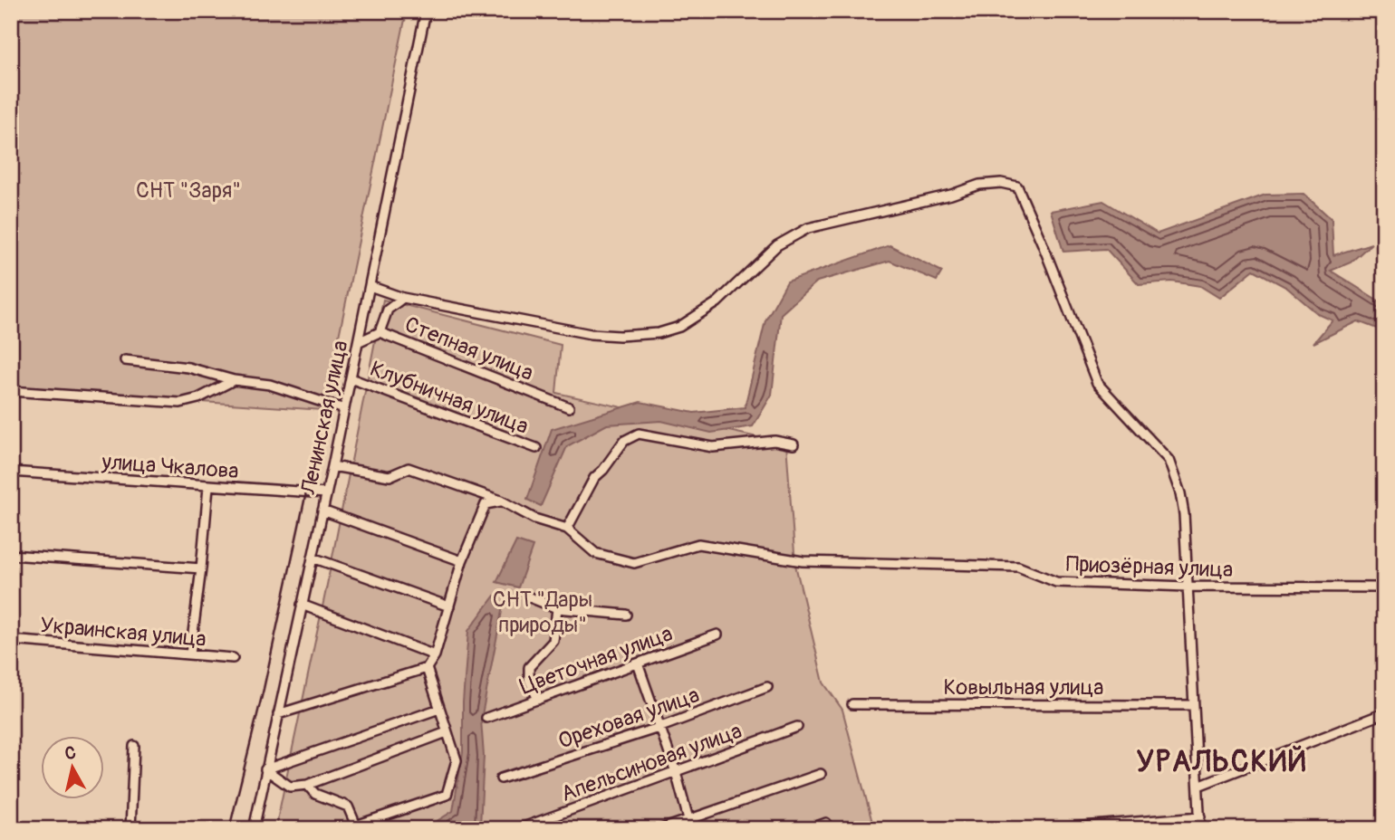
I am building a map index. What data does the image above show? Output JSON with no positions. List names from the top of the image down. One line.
{"streets":{"street":["Степная улица","Клубничная улица","Ленинская улица","улица Чкалова","Приозёрная улица","Украинская улица","Цветочная улица","Ковыльная улица","Ореховая улица","Апельсиновая улица"]},"crossings":[["Степная улица","Ленинская улица"],["Клубничная улица","Ленинская улица"],["Ленинская улица","улица Чкалова"]],"districts":["УРАЛЬСКИЙ"],"parks":["СНТ \"Заря\"","СНТ \"Дары природы\""],"north":"top"}
